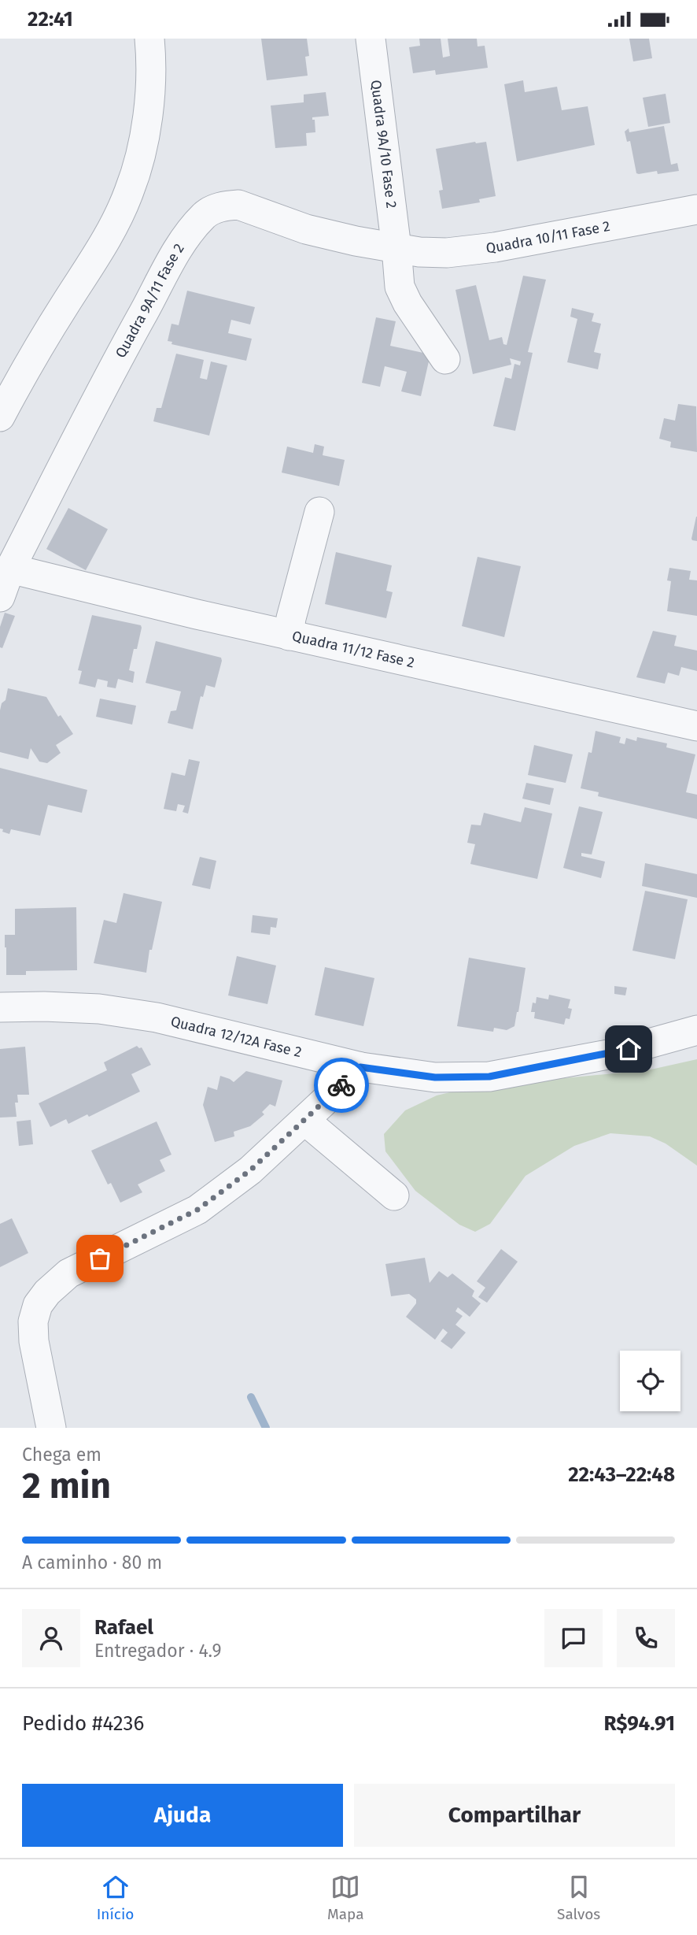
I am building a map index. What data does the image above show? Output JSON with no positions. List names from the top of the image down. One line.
{"streets":{"street":["Quadra 9A/10 Fase 2","Quadra 10/11 Fase 2","Quadra 9A/11 Fase 2","Quadra 11/12 Fase 2","Quadra 12/12A Fase 2"]},"crossings":[["Quadra 9A/10 Fase 2","Quadra 10/11 Fase 2"],["Quadra 9A/10 Fase 2","Quadra 9A/11 Fase 2"],["Quadra 10/11 Fase 2","Quadra 9A/11 Fase 2"],["Quadra 9A/11 Fase 2","Quadra 11/12 Fase 2"]],"page":{"status":"22:41","heading":["2 min","Chega em","22:43–22:48"],"panel":["Rafael","Entregador · 4.9","Pedido #4236","R$94.91"],"bar":"A caminho · 80 m","buttons":["Ajuda","Compartilhar"],"tabs":["Início","Mapa","Salvos"]}}
